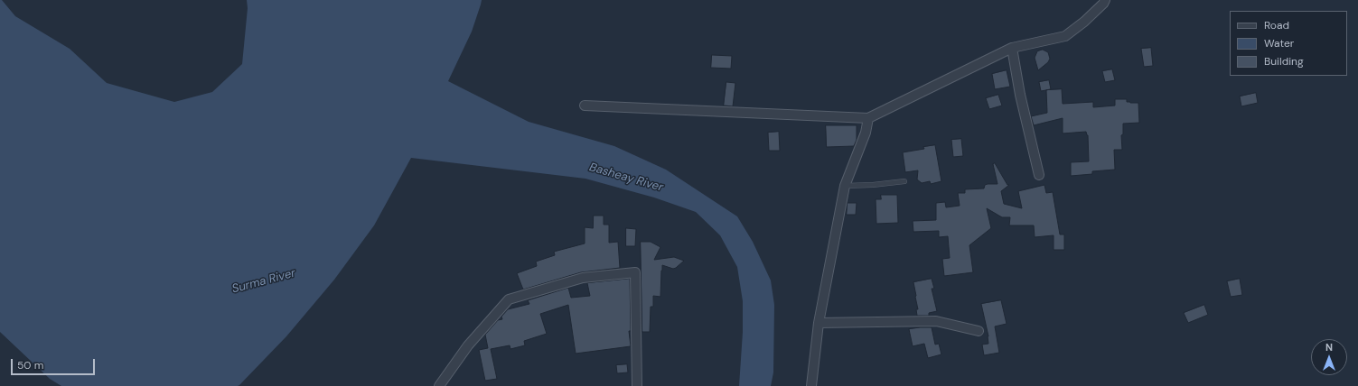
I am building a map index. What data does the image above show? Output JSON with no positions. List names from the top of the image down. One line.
{"water":["Basheay River","Surma River"],"legend":["Road","Water","Building"],"scale_bar":"50 m","north":"top"}
